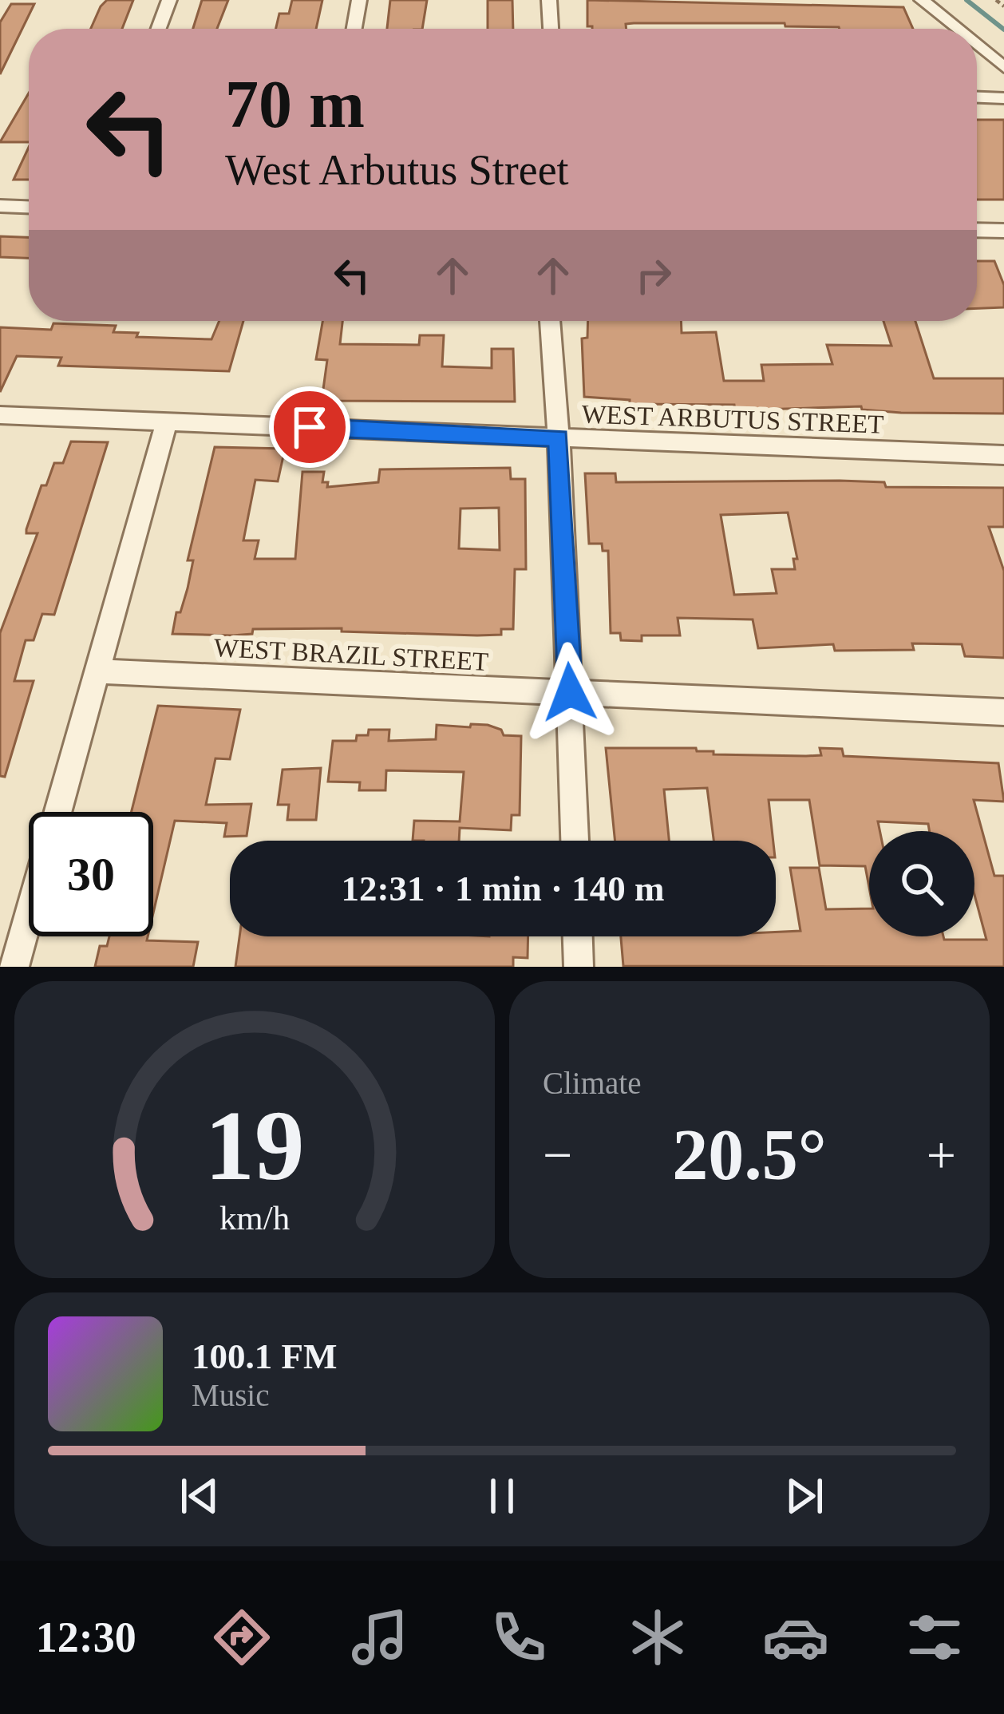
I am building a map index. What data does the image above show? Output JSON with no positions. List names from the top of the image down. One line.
{"streets":{"street":["WEST ARBUTUS STREET","WEST BRAZIL STREET"]},"page":{"turn":["70 m","West Arbutus Street"],"limit":"30","trip":"12:31 · 1 min · 140 m","tile":"Climate","heat":["−","20.5°","+"],"song":["100.1 FM","Music"],"tabs":"12:30","gauge":["19","km/h"]}}
